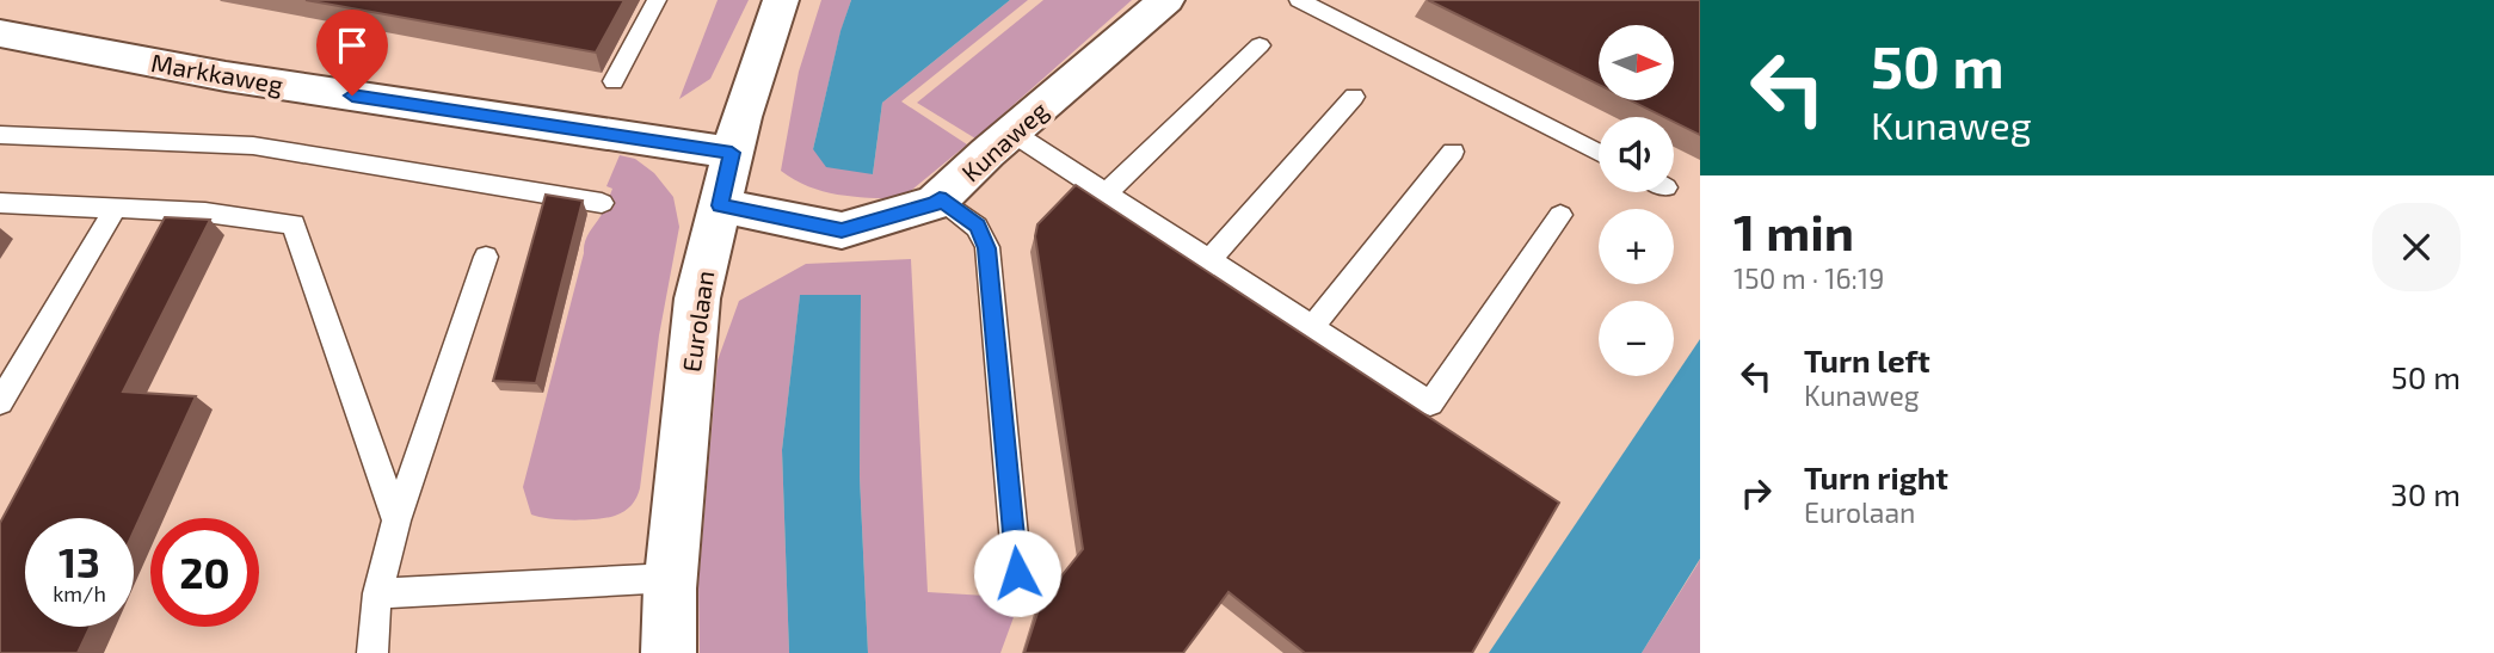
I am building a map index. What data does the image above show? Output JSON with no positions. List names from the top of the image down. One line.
{"streets":{"street":["Markkaweg","Kunaweg","Eurolaan"]},"crossings":[["Markkaweg","Eurolaan"],["Kunaweg","Eurolaan"]],"north":"right","page":{"turn":["50 m","Kunaweg"],"map_buttons":["+","−"],"heading":["1 min","150 m · 16:19"],"list":[{"name":"Turn left","note":"Kunaweg","value":"50 m"},{"name":"Turn right","note":"Eurolaan","value":"30 m"}],"speed":"13 km/h","limit":"20"}}
